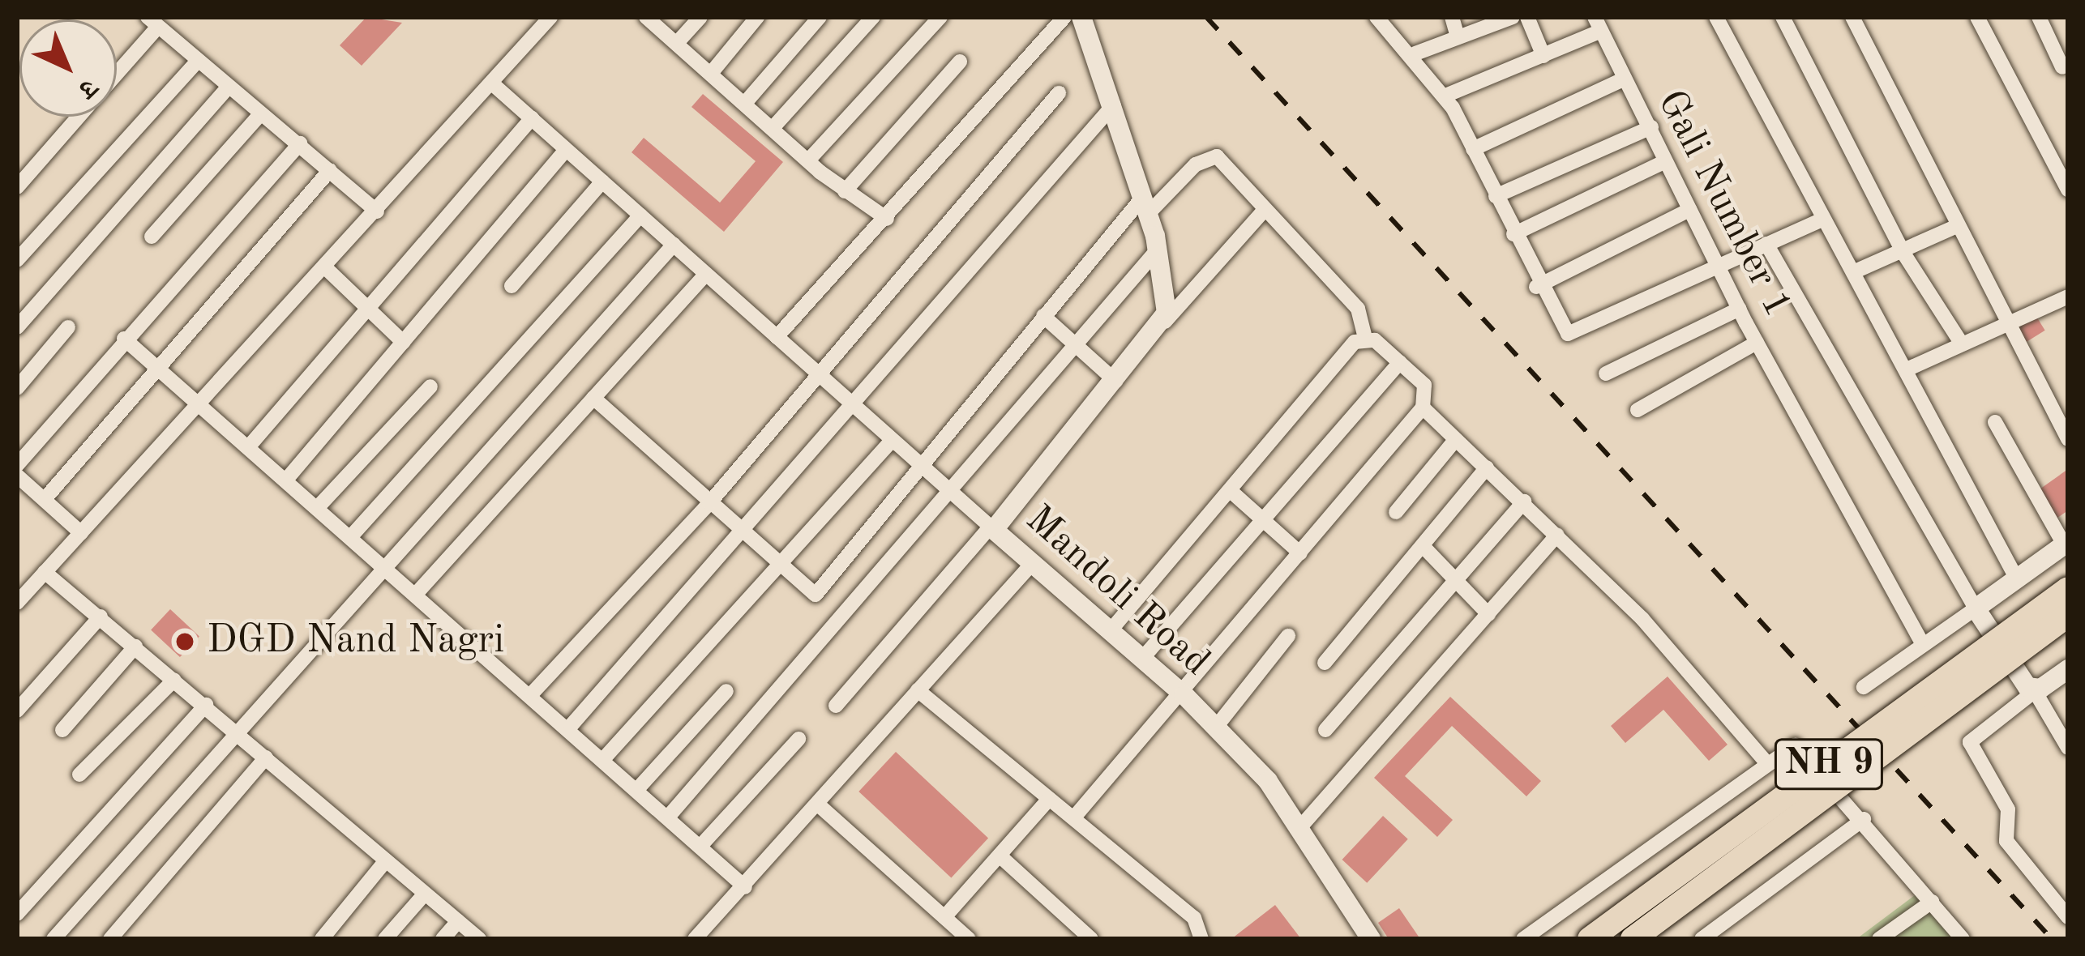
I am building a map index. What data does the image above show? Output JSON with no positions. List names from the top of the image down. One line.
{"streets":{"highway":["NH 9"],"street":["Gali Number 1","Mandoli Road"]},"places":["DGD Nand Nagri"],"north":"bottom right"}
